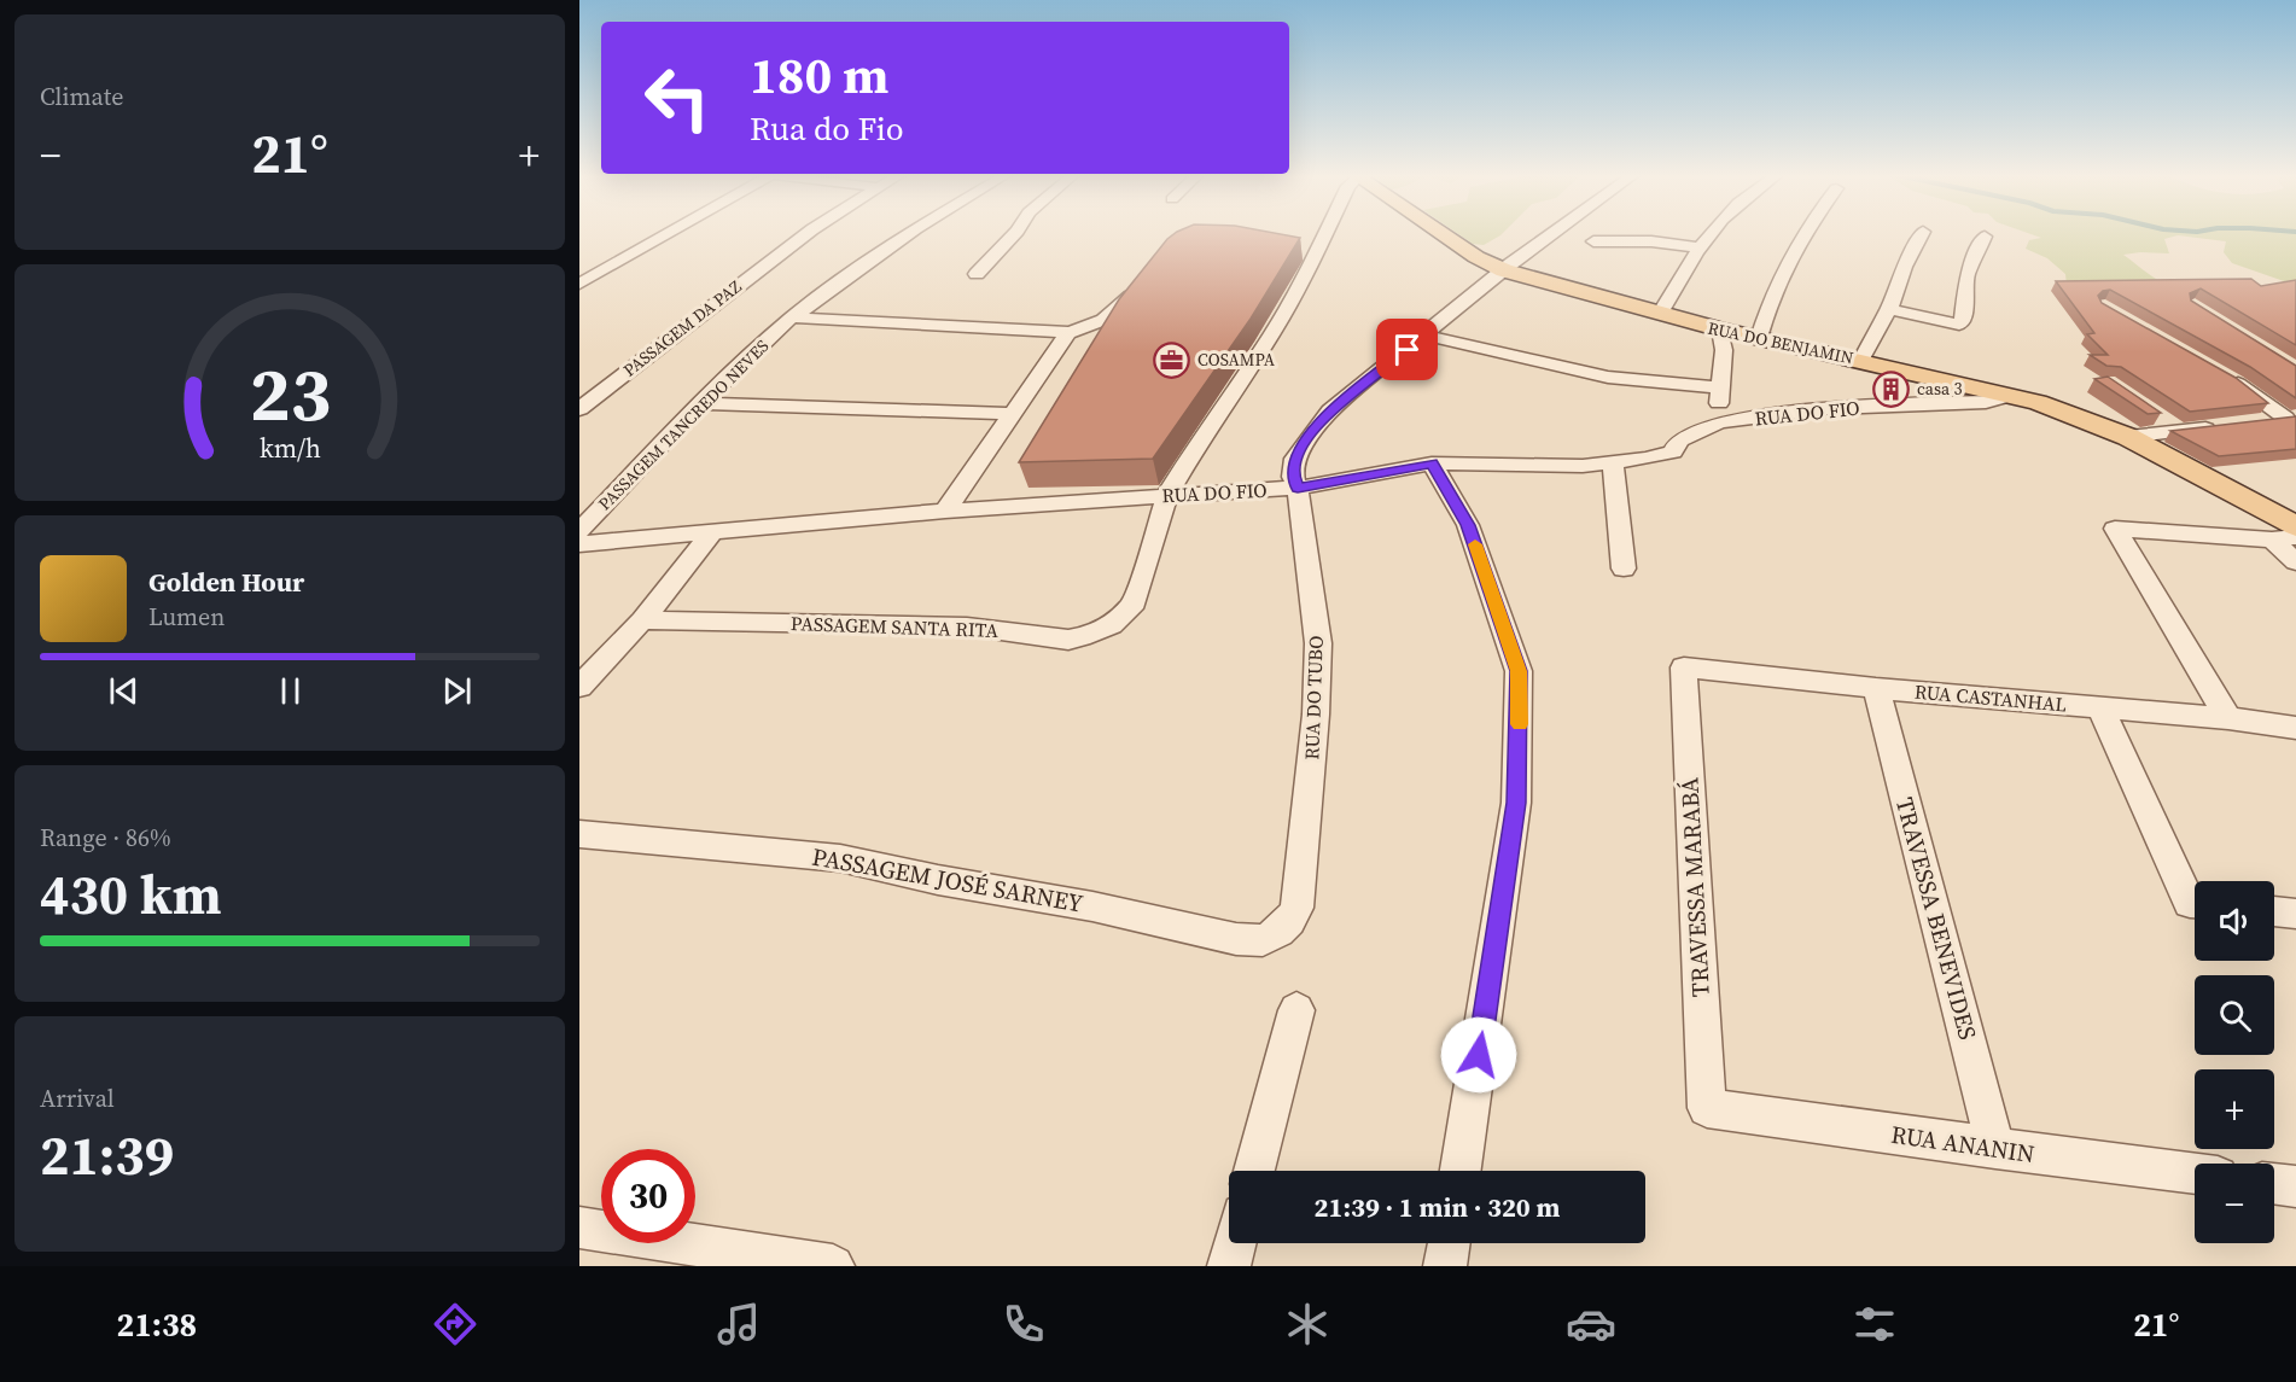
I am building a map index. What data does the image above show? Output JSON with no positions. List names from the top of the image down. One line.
{"streets":{"main road":["RUA DO BENJAMIN"],"street":["PASSAGEM DA PAZ","RUA DO FIO","PASSAGEM TANCREDO NEVES","PASSAGEM SANTA RITA","RUA DO TUBO","RUA CASTANHAL","PASSAGEM JOSÉ SARNEY","TRAVESSA MARABÁ","TRAVESSA BENEVIDES","RUA ANANIN"]},"crossings":[["RUA DO BENJAMIN","RUA DO FIO"],["RUA DO BENJAMIN","RUA DO TUBO"],["RUA DO FIO","PASSAGEM SANTA RITA"],["RUA DO FIO","RUA DO TUBO"],["RUA DO TUBO","PASSAGEM JOSÉ SARNEY"],["RUA CASTANHAL","TRAVESSA MARABÁ"],["RUA CASTANHAL","TRAVESSA BENEVIDES"],["TRAVESSA MARABÁ","RUA ANANIN"],["TRAVESSA BENEVIDES","RUA ANANIN"]],"places":{"office":["COSAMPA"],"building":["casa 3"]},"page":{"tile":["Climate",["Range · 86%","430 km"],["Arrival","21:39"]],"turn":["180 m","Rua do Fio"],"heat":["−","21°","+"],"song":["Golden Hour","Lumen"],"map_buttons":["+","−"],"limit":"30","trip":"21:39 · 1 min · 320 m","tabs":["21:38","21°"],"gauge":["23","km/h"]}}
